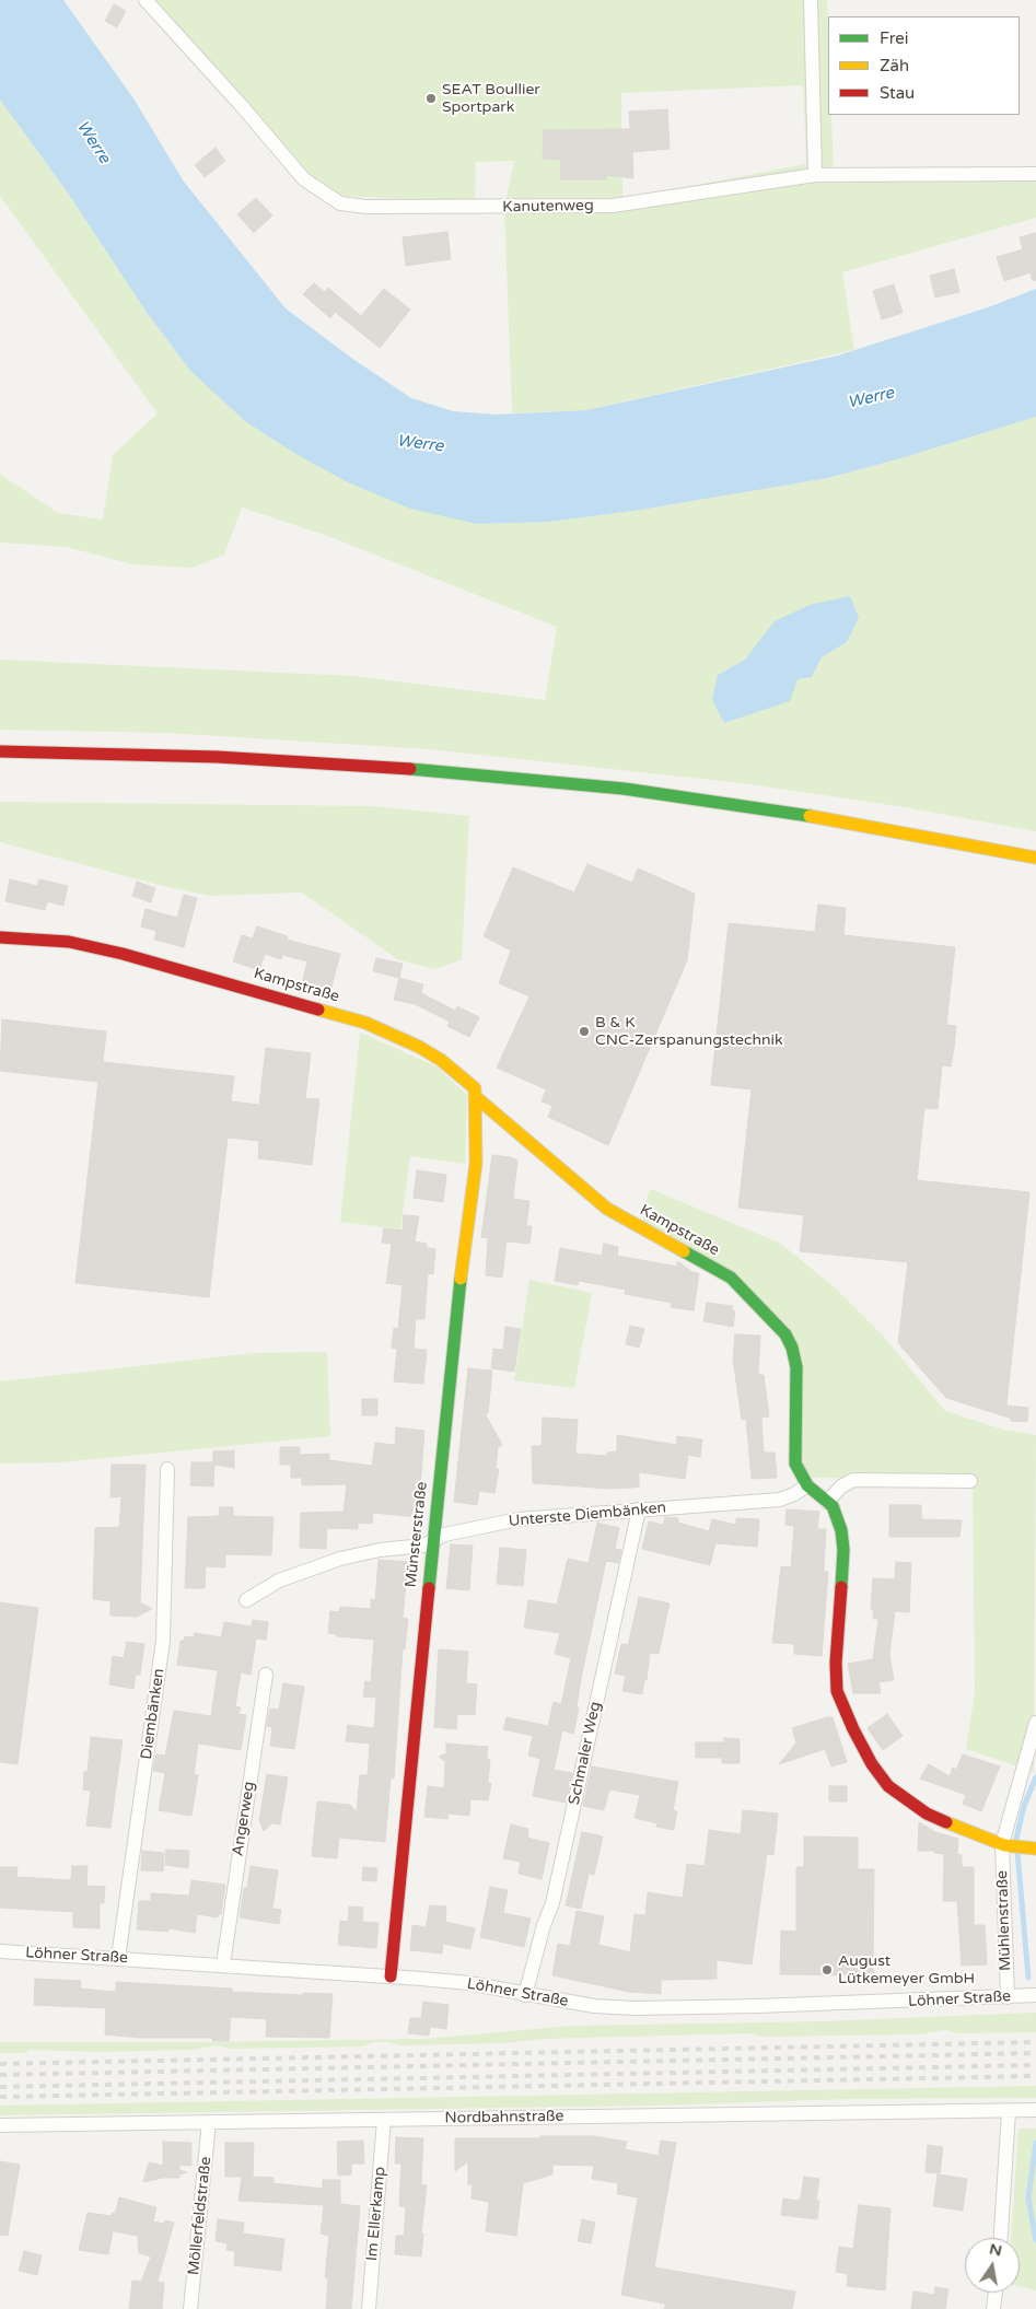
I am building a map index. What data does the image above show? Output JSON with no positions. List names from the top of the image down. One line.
{"streets":{"main road":["Kampstraße","Münsterstraße"],"street":["Kanutenweg","Unterste Diembänken","Diembänken","Schmaler Weg","Angerweg","Mühlenstraße","Löhner Straße","Nordbahnstraße","Im Ellerkamp","Möllerfeldstraße"]},"crossings":[["Kampstraße","Unterste Diembänken"],["Kampstraße","Münsterstraße"],["Kampstraße","Mühlenstraße"],["Unterste Diembänken","Münsterstraße"],["Unterste Diembänken","Schmaler Weg"],["Münsterstraße","Löhner Straße"],["Diembänken","Löhner Straße"],["Schmaler Weg","Löhner Straße"],["Angerweg","Löhner Straße"],["Mühlenstraße","Löhner Straße"],["Nordbahnstraße","Im Ellerkamp"],["Nordbahnstraße","Möllerfeldstraße"]],"water":["Werre"],"places":["SEAT Boullier Sportpark","B & K CNC-Zerspanungstechnik","August Lütkemeyer GmbH"],"legend":["Frei","Zäh","Stau"],"north":"top"}
